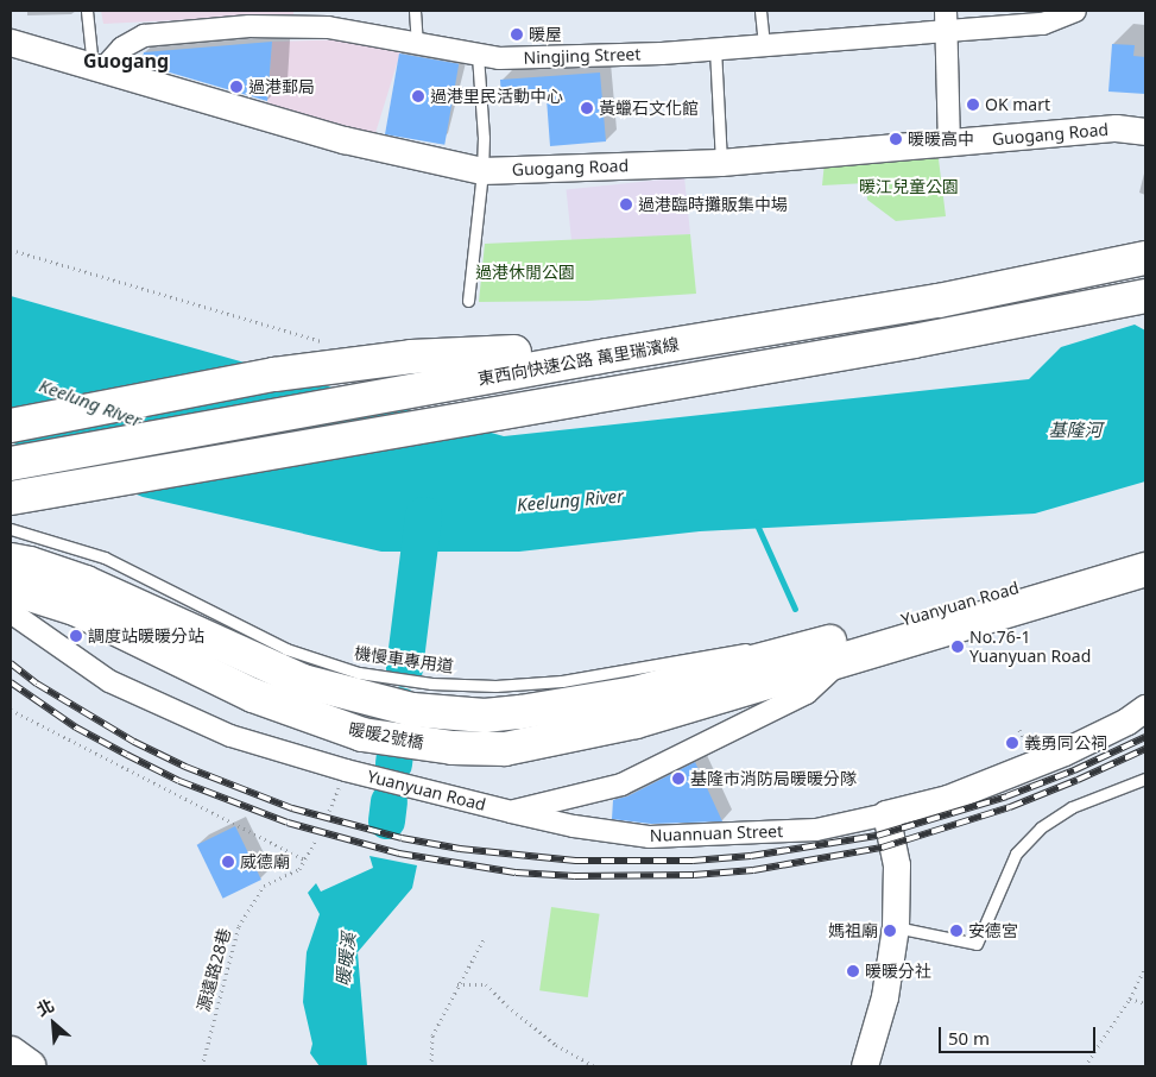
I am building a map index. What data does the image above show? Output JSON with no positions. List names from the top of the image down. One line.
{"streets":{"main road":["東西向快速公路 萬里瑞濱線","Yuanyuan Road","暖暖2號橋"],"street":["Ningjing Street","Guogang Road","Nuannuan Street"],"lane":["機慢車專用道"],"path":["源遠路28巷"]},"crossings":[["Ningjing Street","Guogang Road"],["Yuanyuan Road","機慢車專用道"],["Yuanyuan Road","暖暖2號橋"],["Yuanyuan Road","Nuannuan Street"]],"districts":["Guogang"],"water":["Keelung River","基隆河","暖暖溪"],"parks":["暖江兒童公園","過港休閒公園"],"places":["暖屋","過港郵局","過港里民活動中心","OK mart","黃蠟石文化館","暖暖高中","過港臨時攤販集中場","調度站暖暖分站","No.76-1 Yuanyuan Road","義勇同公祠","基隆市消防局暖暖分隊","威德廟","媽祖廟","安德宮","暖暖分社"],"scale_bar":"50 m","north":"top left"}
